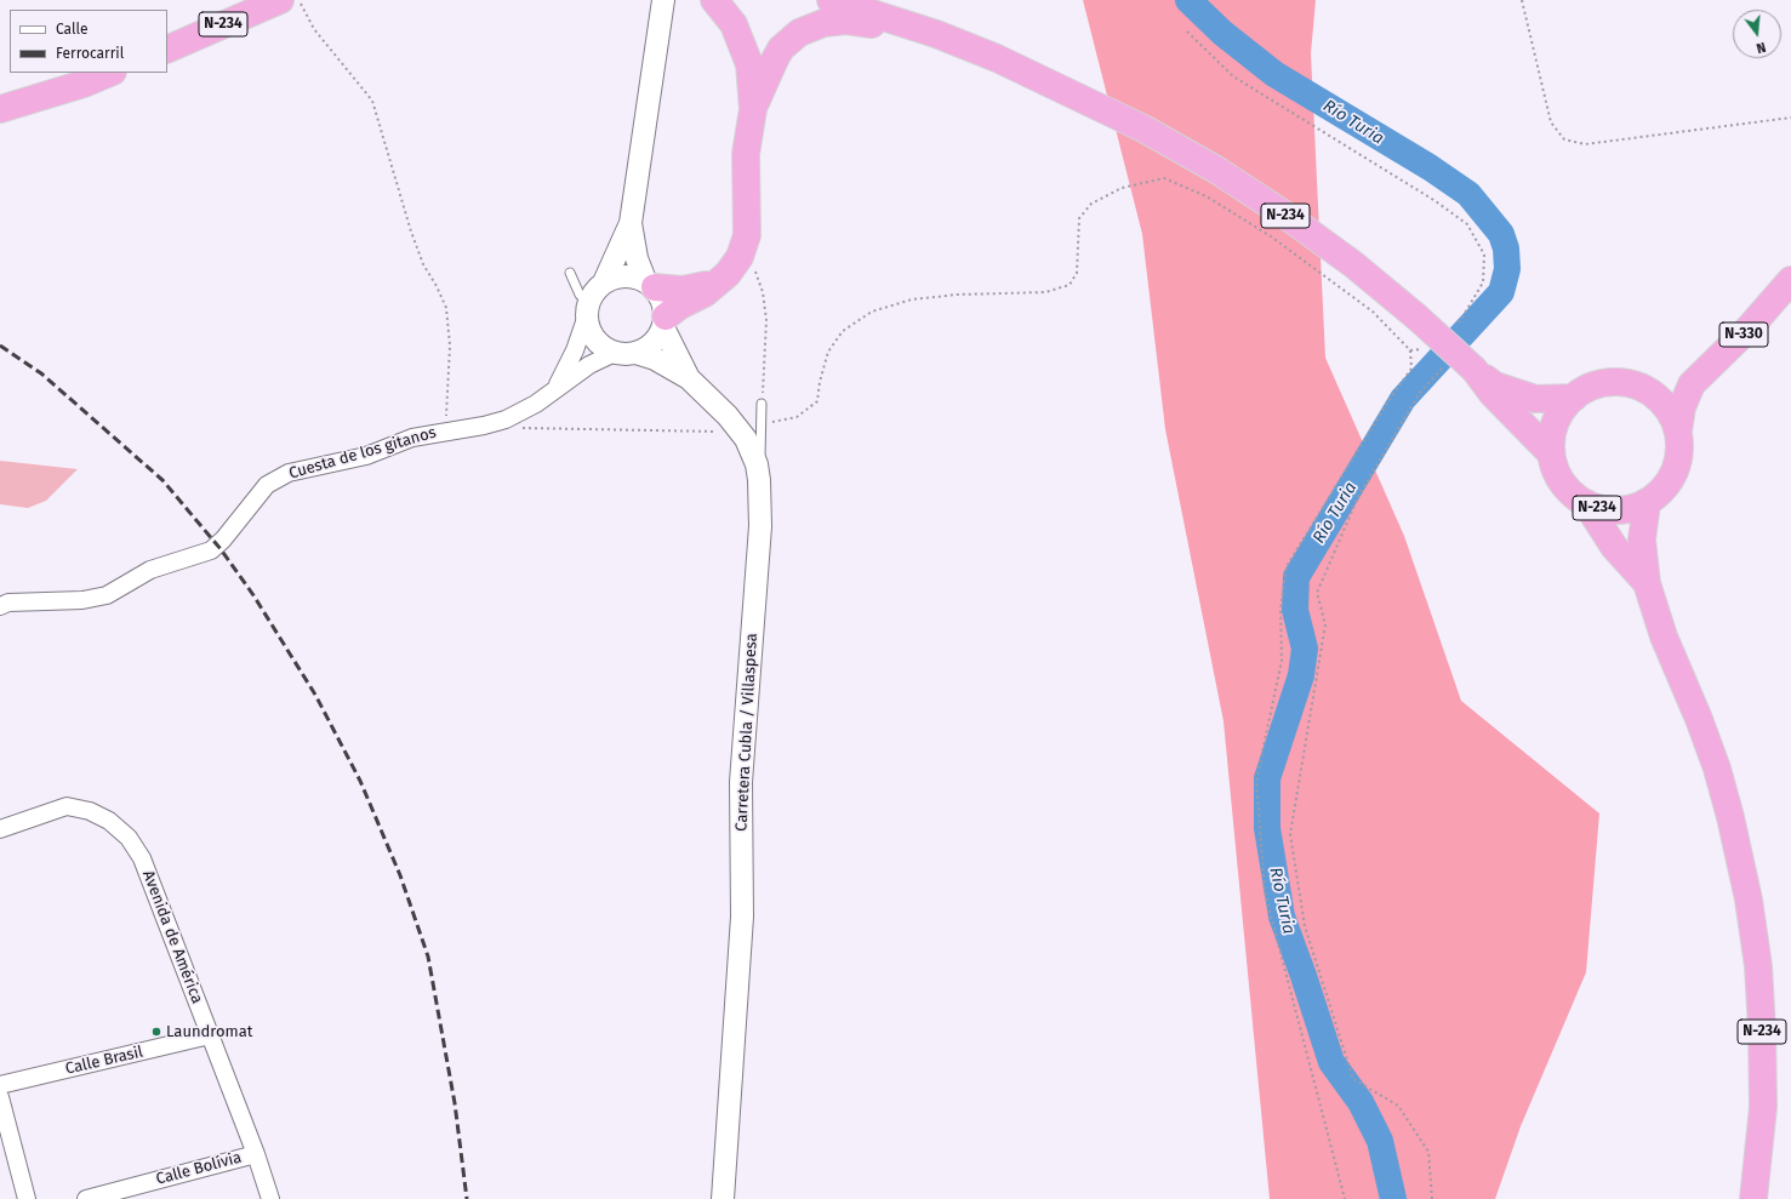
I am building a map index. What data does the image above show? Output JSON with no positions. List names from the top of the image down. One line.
{"streets":{"highway":["N-234","N-330"],"street":["Cuesta de los gitanos","Carretera Cubla / Villaspesa","Avenida de América","Calle Brasil","Calle Bolívia"]},"crossings":[["N-234","N-330"],["Cuesta de los gitanos","Carretera Cubla / Villaspesa"],["Avenida de América","Calle Brasil"],["Avenida de América","Calle Bolívia"]],"water":["Río Turia"],"places":["Laundromat"],"legend":["Calle","Ferrocarril"],"north":"bottom"}
